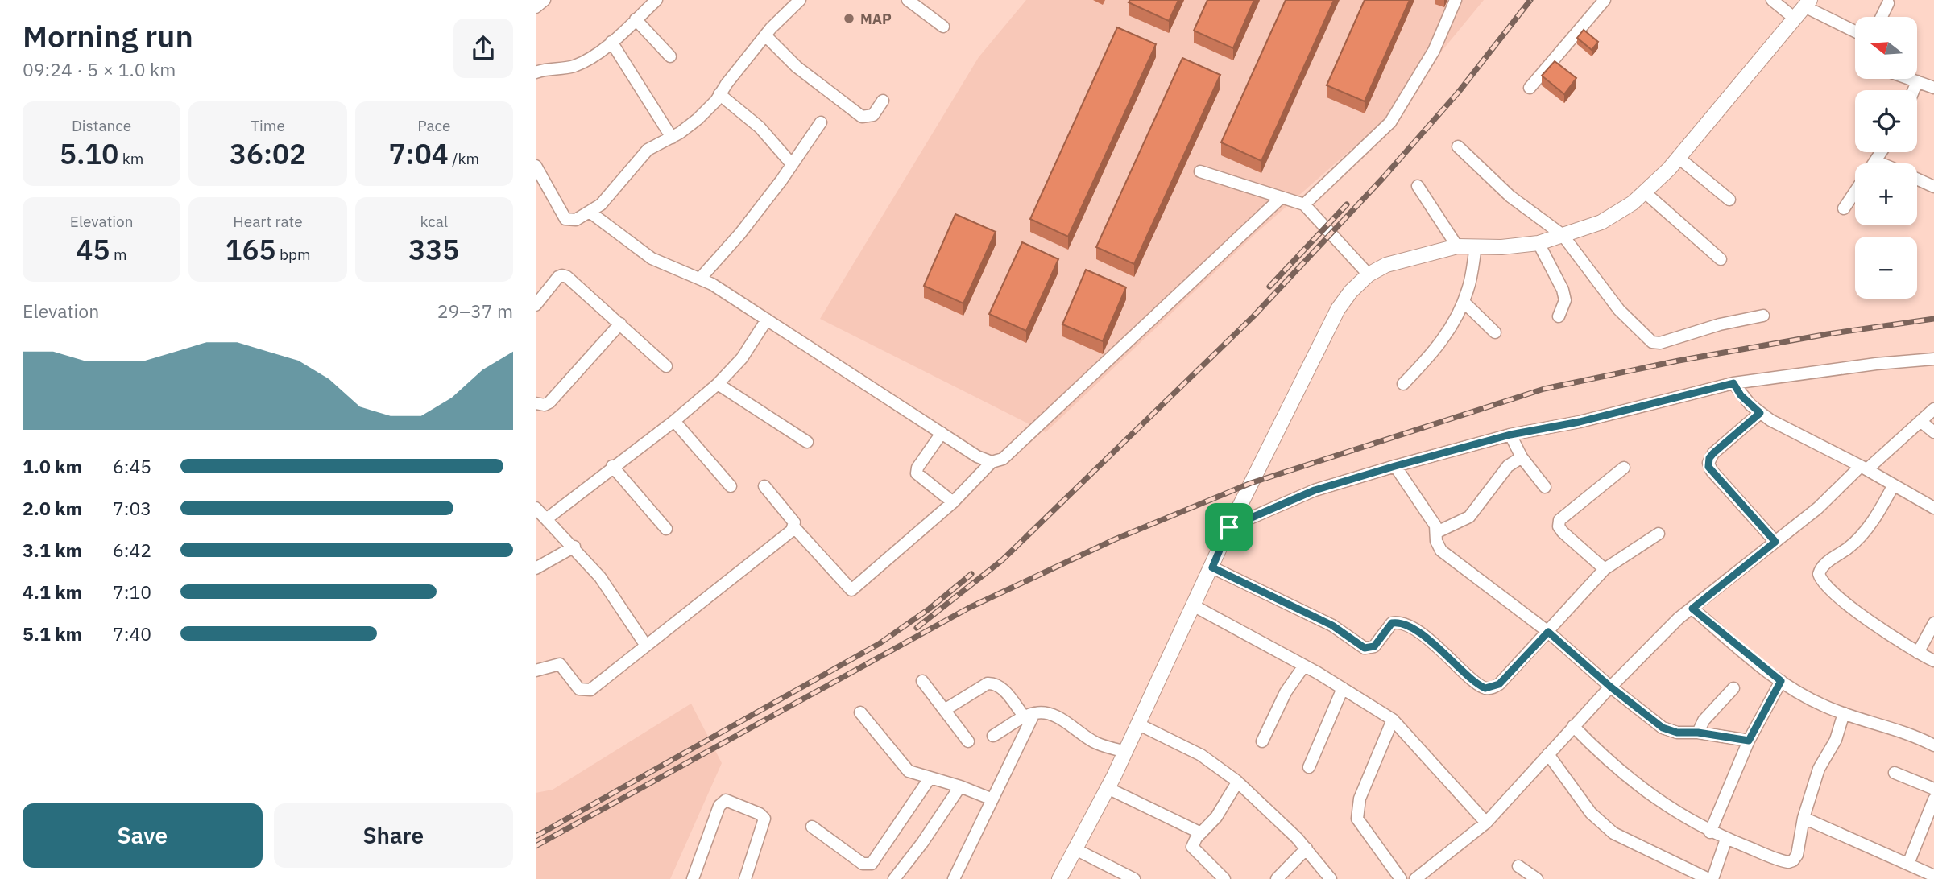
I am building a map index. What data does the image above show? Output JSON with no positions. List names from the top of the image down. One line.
{"places":["MAP"],"north":"left","page":{"heading":["Morning run","09:24 · 5 × 1.0 km"],"map_buttons":["+","−"],"stats":[["Distance","5.10 km"],["Time","36:02"],["Pace","7:04 /km"],["Elevation","45 m"],["Heart rate","165 bpm"],["kcal","335"]],"chart":["Elevation","29–37 m"],"list":[{"name":"1.0 km","note":"6:45"},{"name":"2.0 km","note":"7:03"},{"name":"3.1 km","note":"6:42"},{"name":"4.1 km","note":"7:10"},{"name":"5.1 km","note":"7:40"}],"buttons":["Save","Share"]}}
